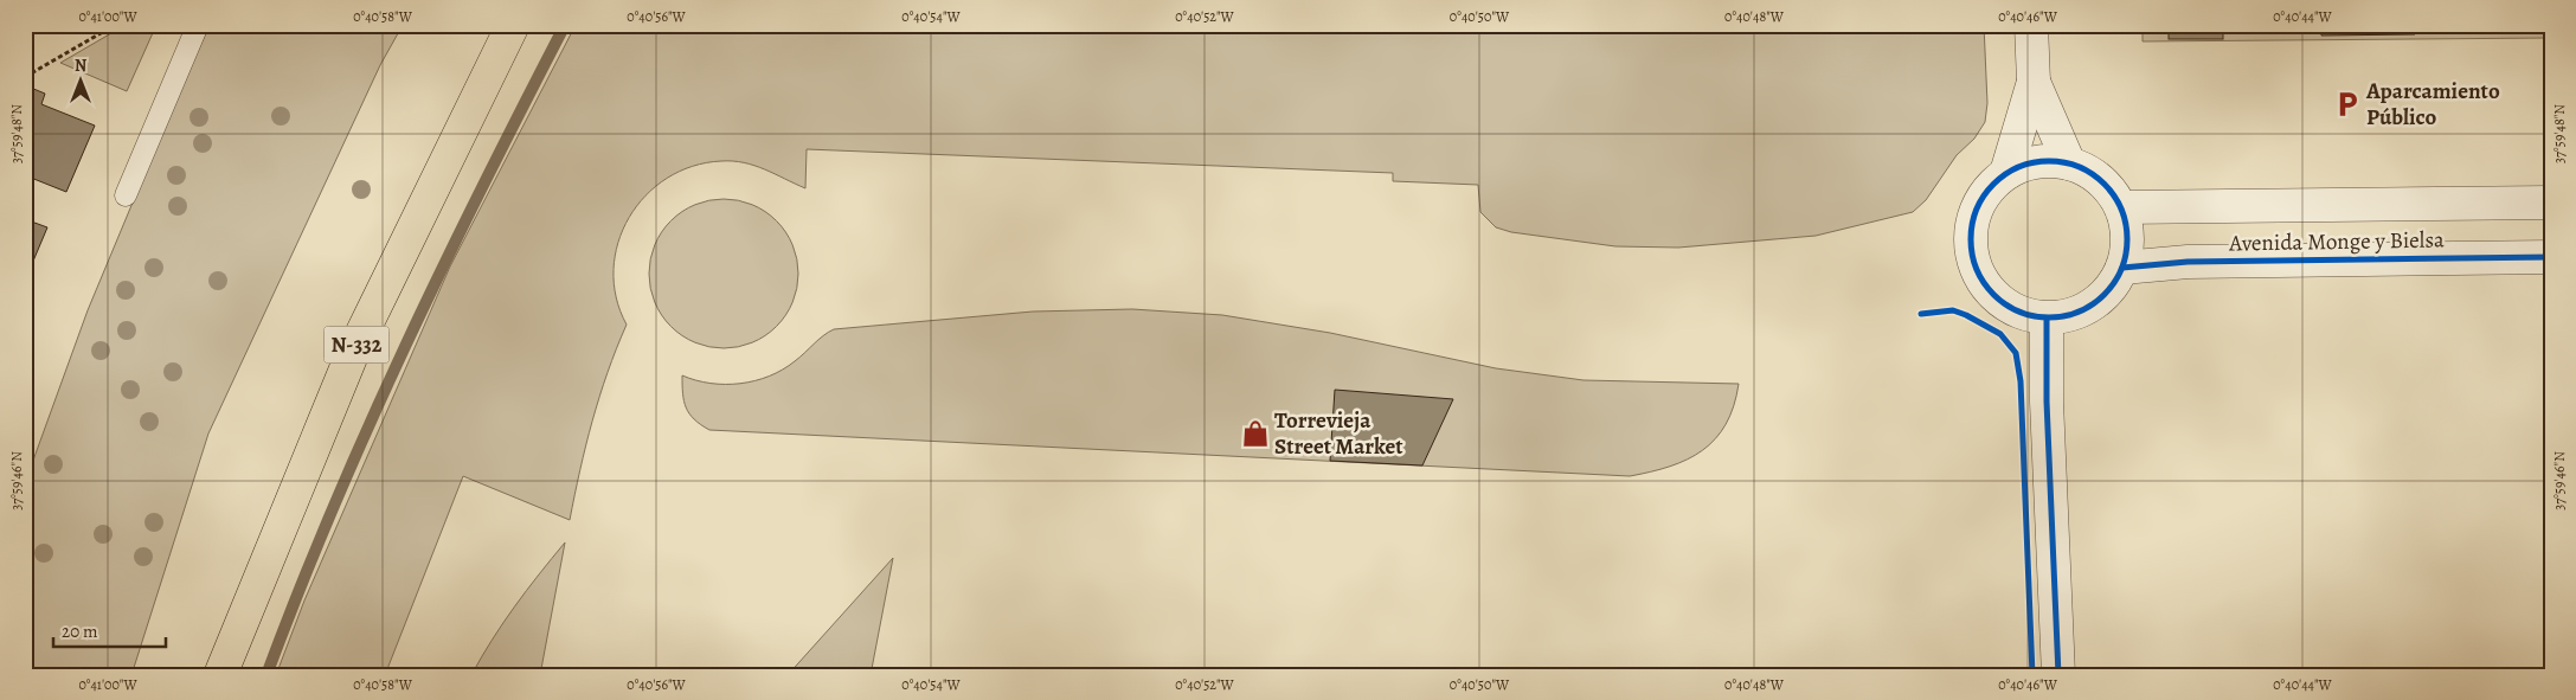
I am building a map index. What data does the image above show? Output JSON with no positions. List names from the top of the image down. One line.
{"streets":{"highway":["N-332"],"street":["Avenida Monge y Bielsa"]},"places":{"parking":["Aparcamiento Público"],"shop":["Torrevieja Street Market"]},"scale_bar":"20 m","north":"top","coordinates":["0°41'00\"W","0°40'58\"W","0°40'56\"W","0°40'54\"W","0°40'52\"W","0°40'50\"W","0°40'48\"W","0°40'46\"W","0°40'44\"W","37°59'48\"N","37°59'46\"N"]}
